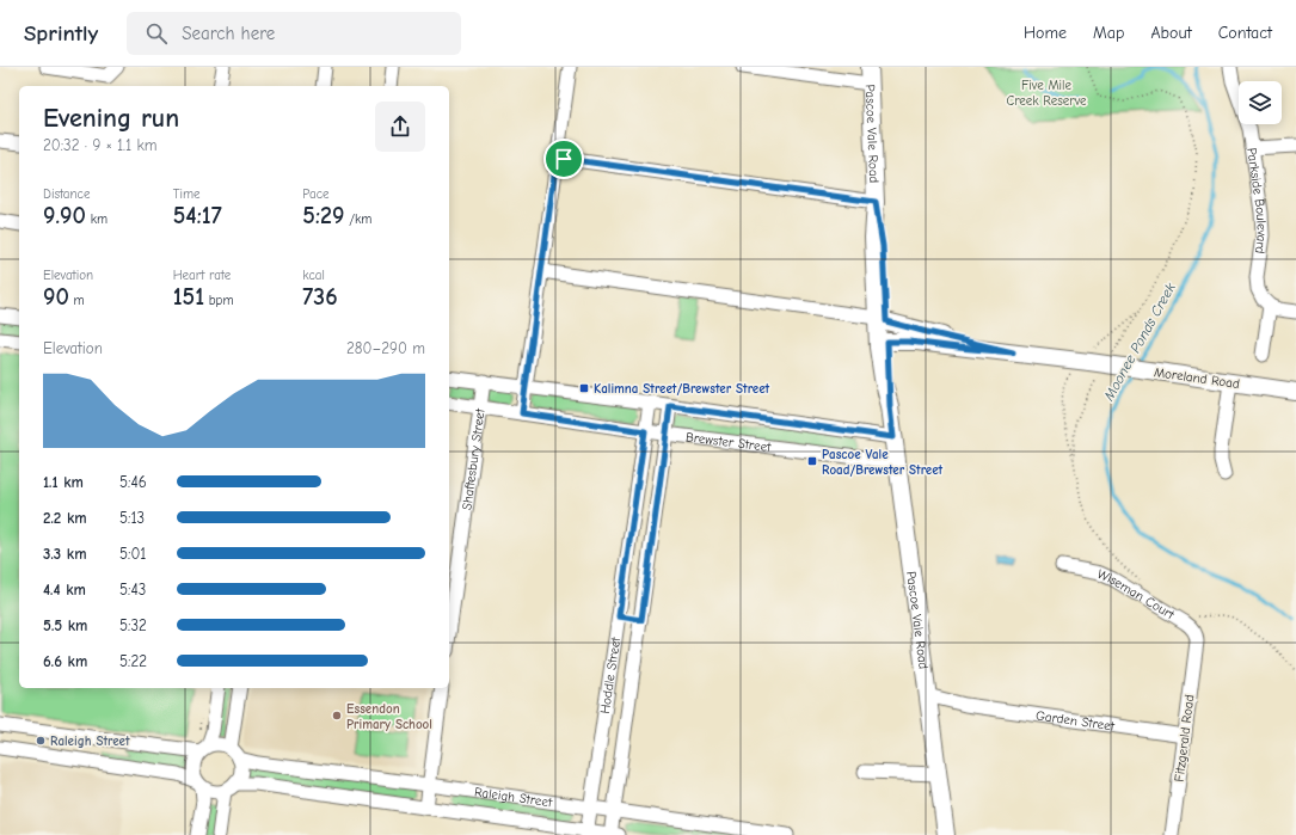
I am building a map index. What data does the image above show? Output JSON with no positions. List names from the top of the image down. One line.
{"streets":{"main road":["Pascoe Vale Road","Moreland Road"],"street":["Parkside Boulevard","Brewster Street","Shaftesbury Street","Wiseman Court","Hoddle Street","Garden Street","Fitzgerald Road","Raleigh Street"]},"crossings":[["Pascoe Vale Road","Moreland Road"],["Pascoe Vale Road","Brewster Street"],["Pascoe Vale Road","Garden Street"],["Brewster Street","Shaftesbury Street"],["Brewster Street","Hoddle Street"],["Wiseman Court","Fitzgerald Road"],["Hoddle Street","Raleigh Street"],["Garden Street","Fitzgerald Road"]],"water":["Moonee Ponds Creek"],"parks":["Five Mile Creek Reserve"],"places":{"transit":["Kalimna Street/Brewster Street","Pascoe Vale Road/Brewster Street"],"other":["Essendon Primary School","Raleigh Street"]},"page":{"header":"Sprintly","search":"Search here","nav":["Home","Map","About","Contact"],"heading":["Evening run","20:32 · 9 × 1.1 km"],"stats":[["Distance","9.90 km"],["Time","54:17"],["Pace","5:29 /km"],["Elevation","90 m"],["Heart rate","151 bpm"],["kcal","736"]],"chart":["Elevation","280–290 m"],"list":[{"name":"1.1 km","note":"5:46"},{"name":"2.2 km","note":"5:13"},{"name":"3.3 km","note":"5:01"},{"name":"4.4 km","note":"5:43"},{"name":"5.5 km","note":"5:32"},{"name":"6.6 km","note":"5:22"}]}}
